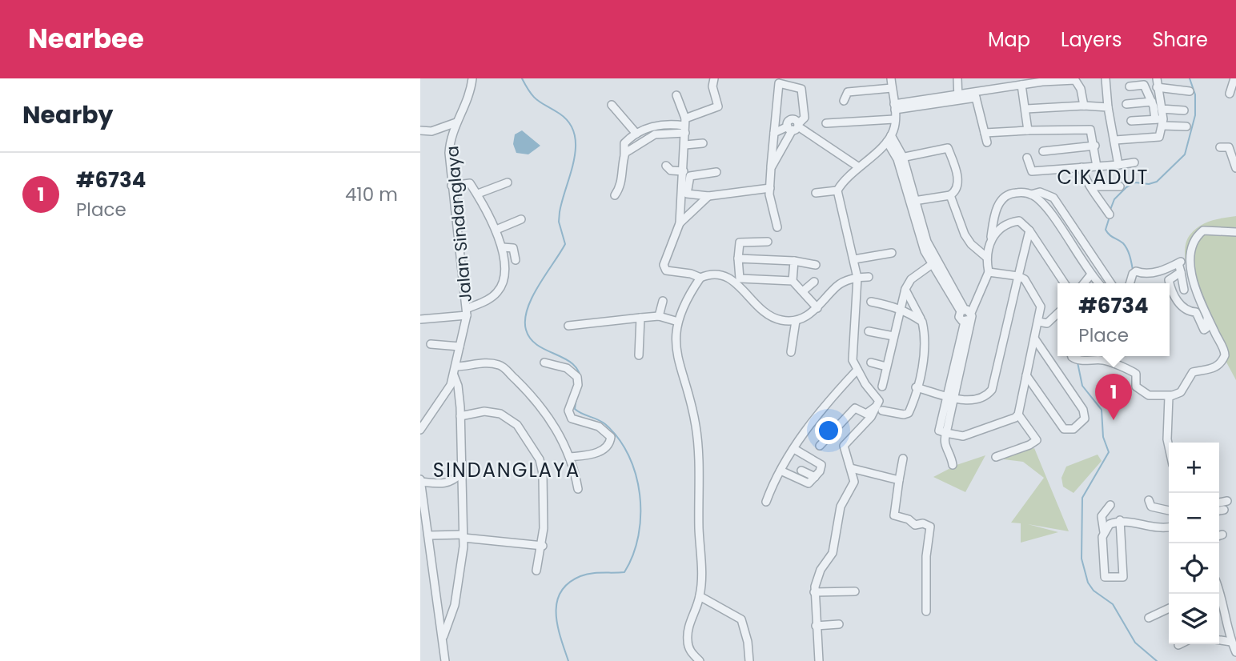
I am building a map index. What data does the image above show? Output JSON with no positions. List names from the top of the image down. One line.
{"streets":{"street":["Jalan Sindanglaya"]},"districts":["CIKADUT","SINDANGLAYA"],"page":{"header":"Nearbee","nav":["Map","Layers","Share"],"heading":"Nearby","list":[{"mark":"1","name":"#6734","note":"Place","value":"410 m"}],"popup":["#6734","Place"],"pins":"1","map_buttons":["+","−"]}}
